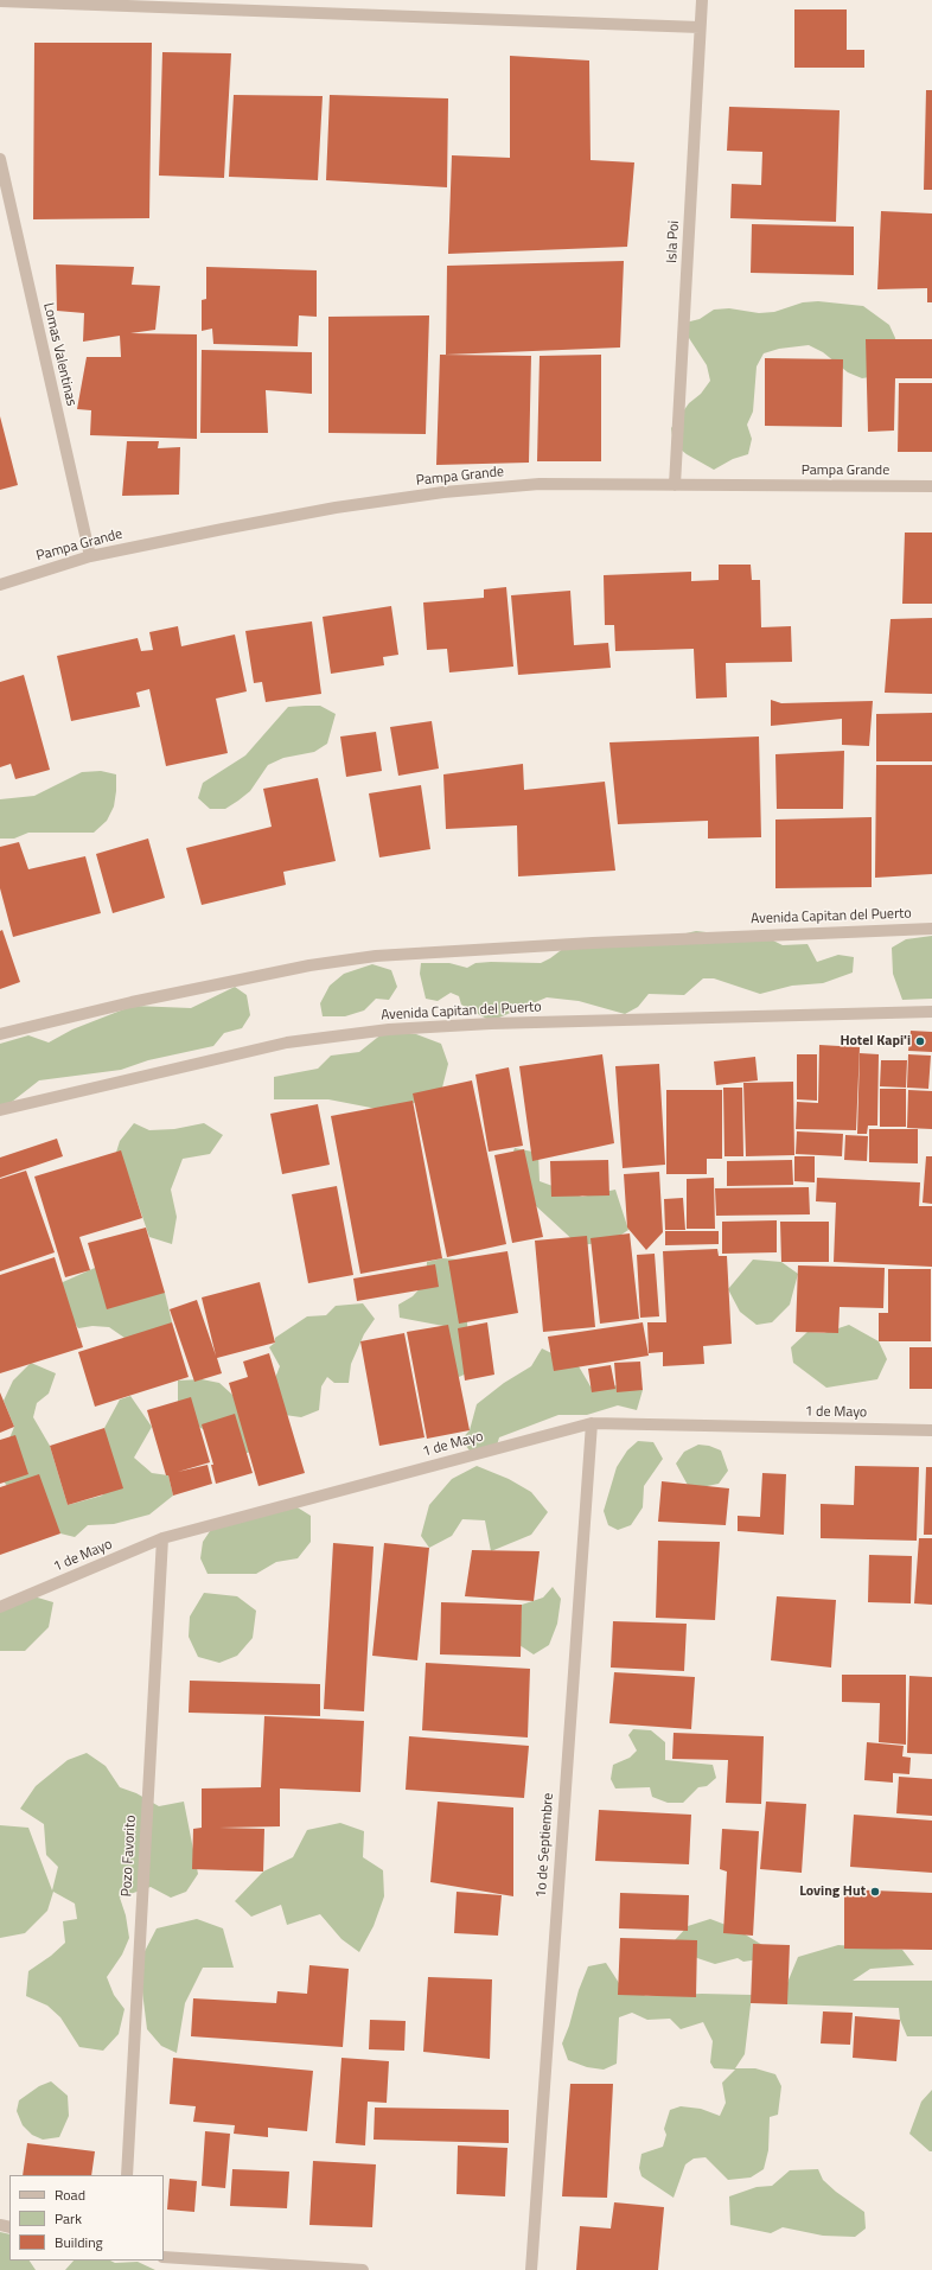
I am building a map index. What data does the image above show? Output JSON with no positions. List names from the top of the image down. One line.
{"streets":{"street":["Isla Poi","Lomas Valentinas","Pampa Grande","Avenida Capitan del Puerto","1 de Mayo","1o de Septiembre","Pozo Favorito"]},"crossings":[["Isla Poi","Pampa Grande"],["Lomas Valentinas","Pampa Grande"],["1 de Mayo","1o de Septiembre"],["1 de Mayo","Pozo Favorito"]],"places":["Hotel Kapi'i","Loving Hut"],"legend":["Road","Park","Building"]}
